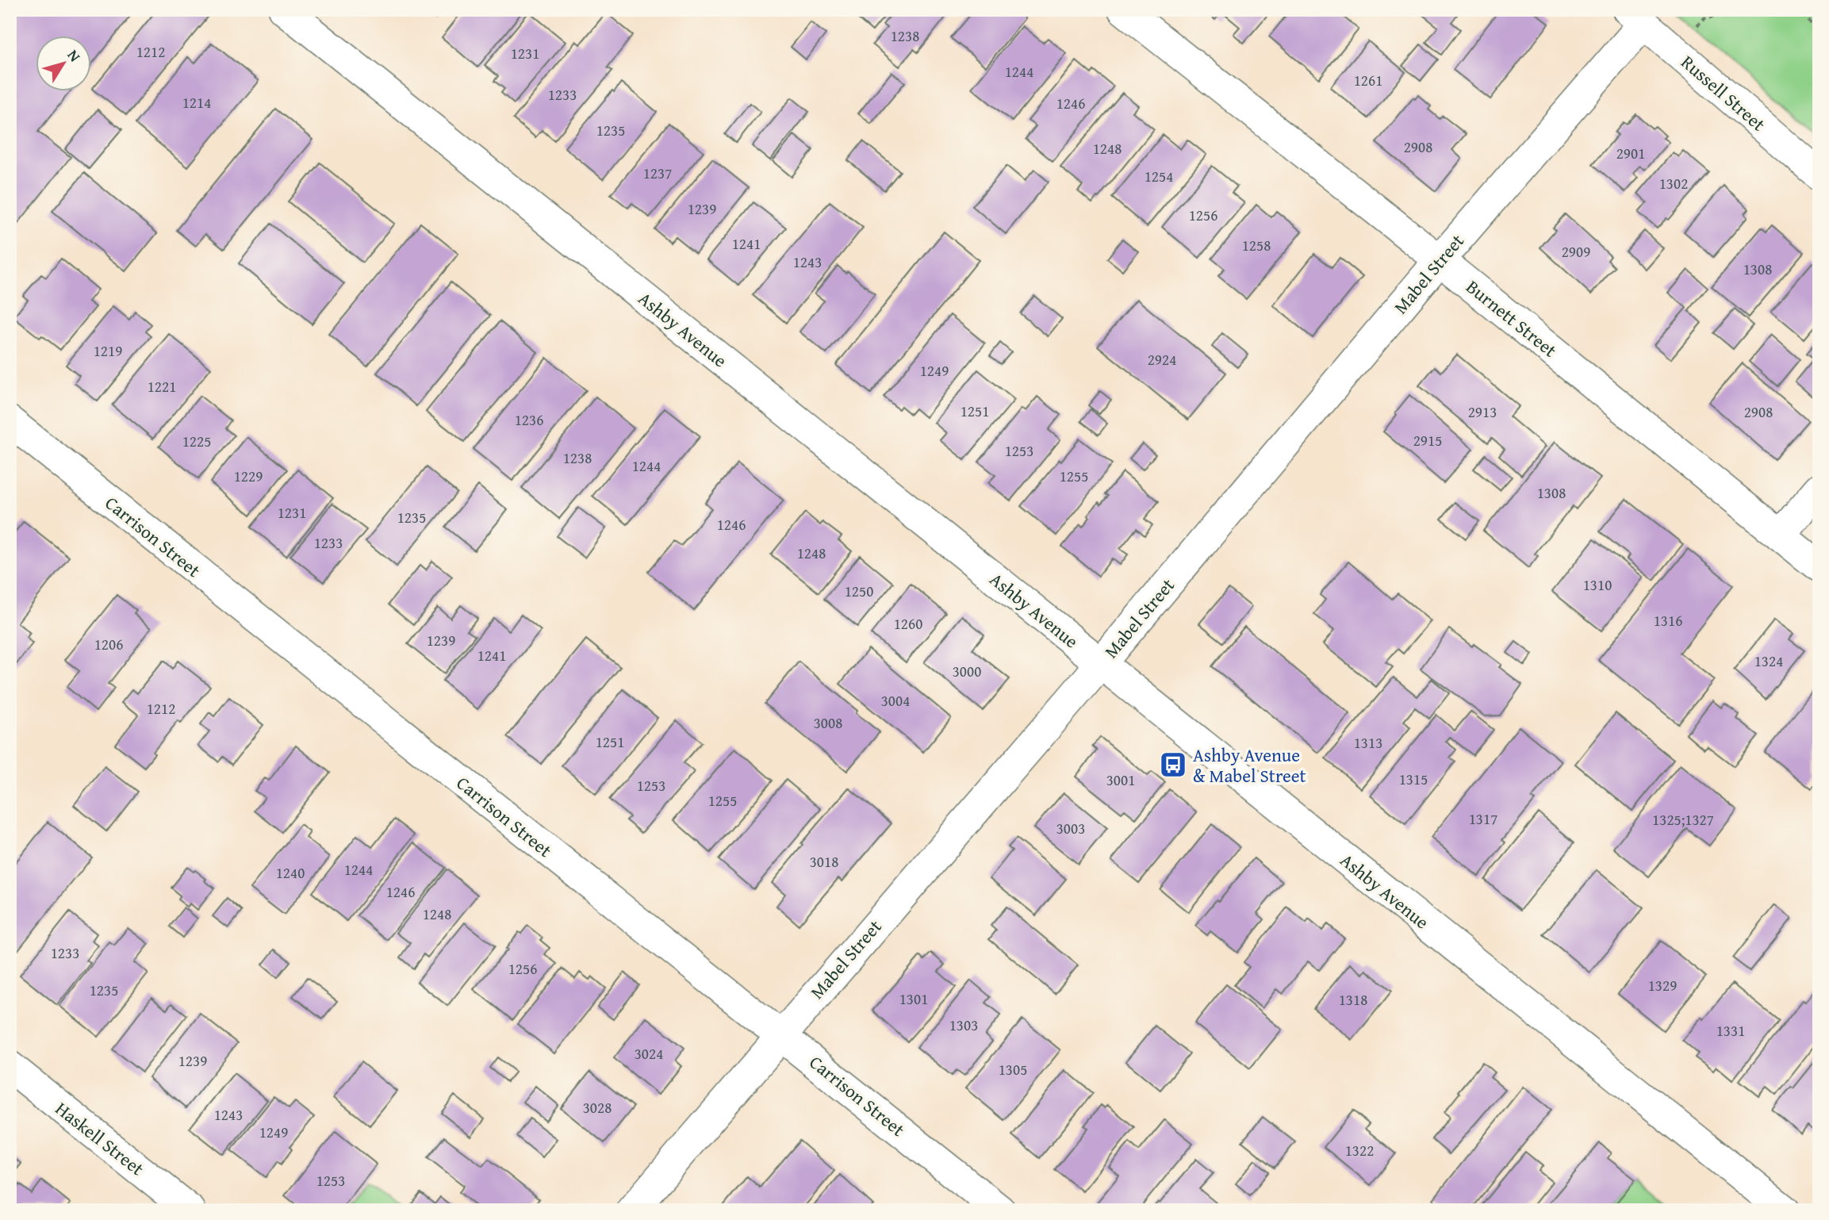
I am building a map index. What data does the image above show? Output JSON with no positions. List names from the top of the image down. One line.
{"streets":{"street":["Russell Street","Mabel Street","Burnett Street","Ashby Avenue","Carrison Street","Haskell Street"]},"crossings":[["Russell Street","Mabel Street"],["Mabel Street","Burnett Street"],["Mabel Street","Ashby Avenue"],["Mabel Street","Carrison Street"]],"places":{"bus stop":["Ashby Avenue & Mabel Street"]},"house_numbers":["1238","1212","1231","1244","1261","1233","1214","1246","1235","2908","1248","2901","1237","1254","1302","1239","1256","1241","1258","2909","1243","1308","1219","2924","1249","1221","1251","2913","2908","1236","2915","1225","1253","1238","1244","1229","1255","1308","1231","1235","1246","1233","1248","1310","1250","1316","1260","1239","1206","1241","1324","3000","3004","1212","3008","1251","1313","1315","3001","1253","1255","1317","1325;1327","3003","3018","1244","1240","1246","1248","1233","1256","1329","1235","1301","1318","1303","1331","3024","1239","1305","3028","1243","1249","1322","1253"],"north":"top right"}
